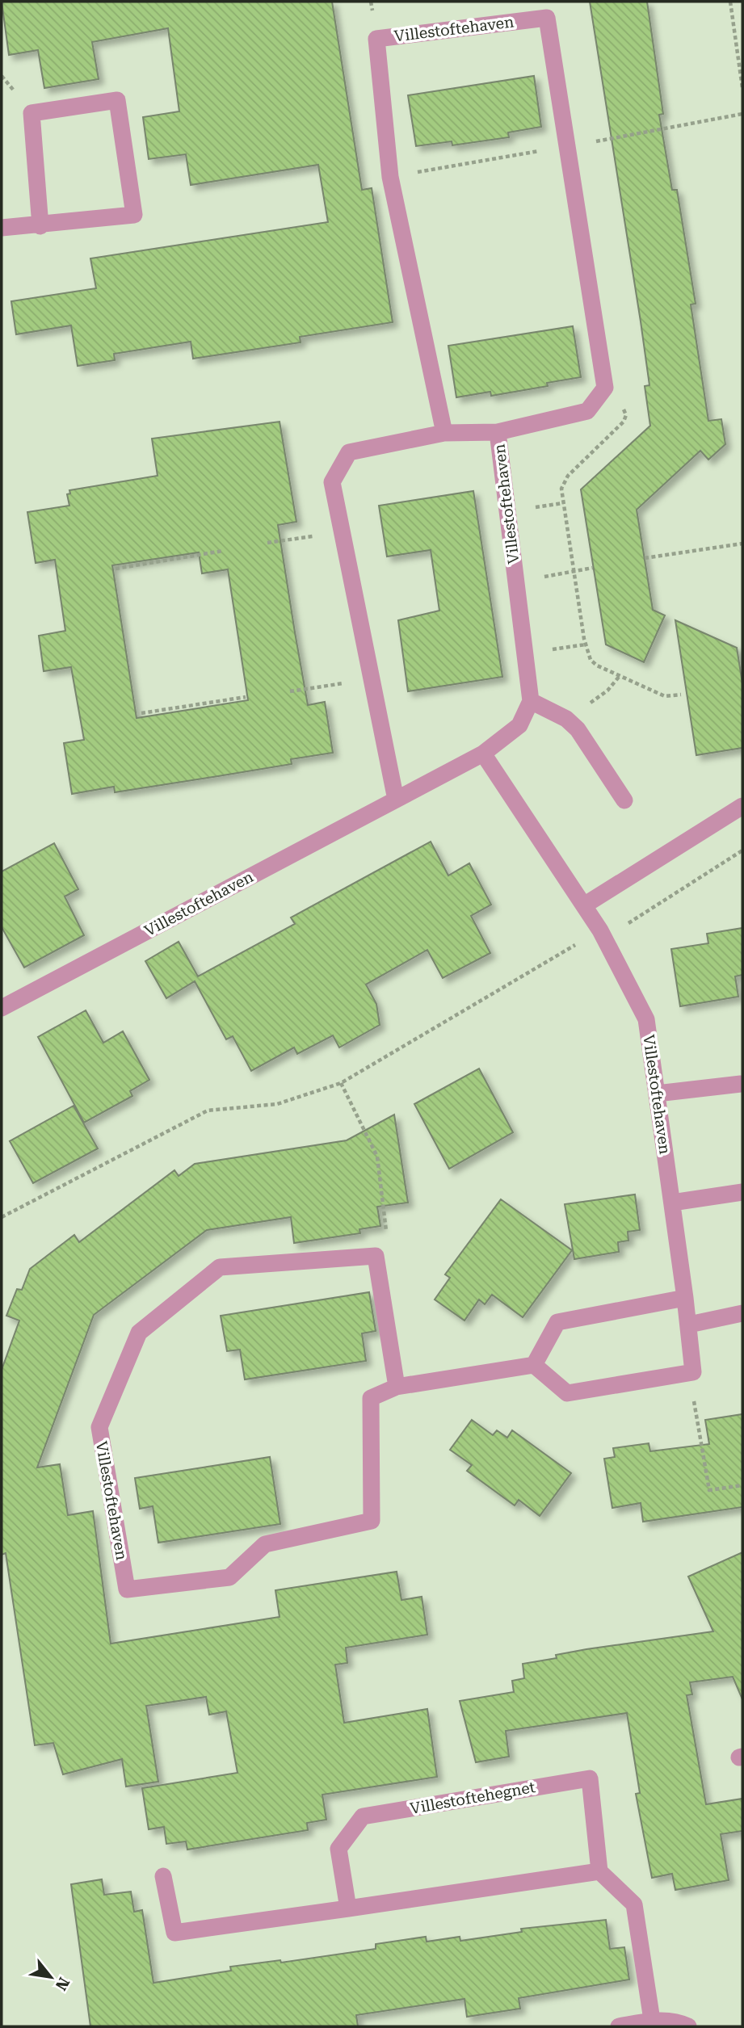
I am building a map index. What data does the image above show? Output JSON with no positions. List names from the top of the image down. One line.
{"streets":{"street":["Villestoftehaven","Villestoftehegnet"]},"north":"bottom right"}
